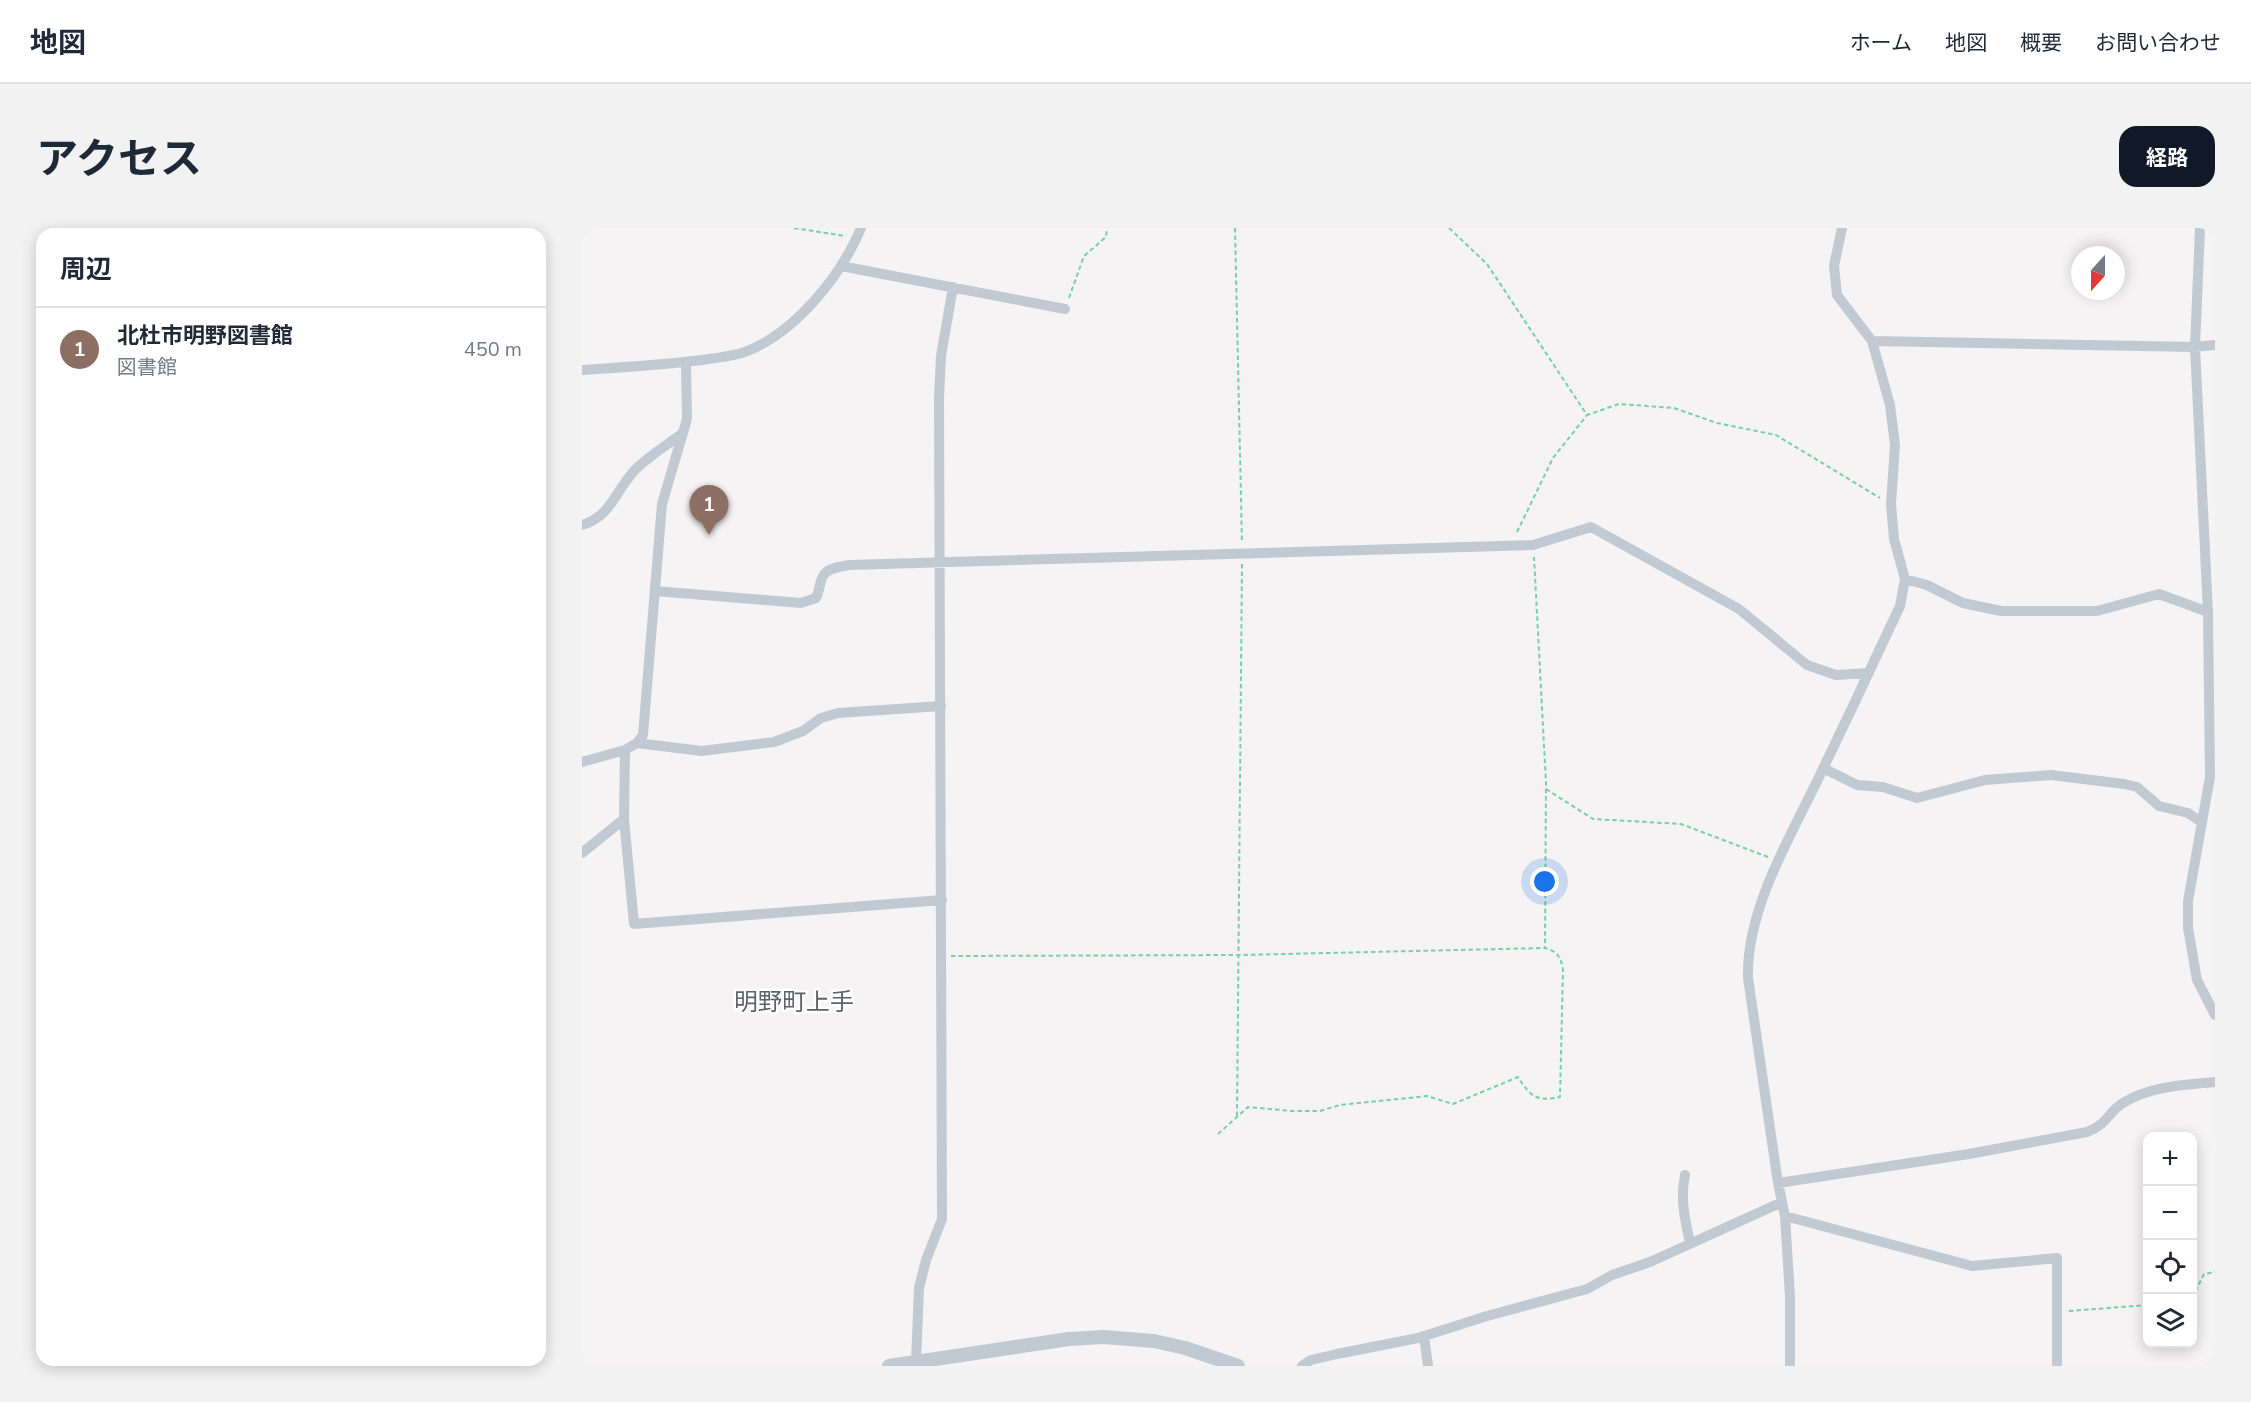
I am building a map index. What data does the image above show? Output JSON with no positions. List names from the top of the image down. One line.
{"districts":["明野町上手"],"north":"bottom","page":{"header":"地図","nav":["ホーム","地図","概要","お問い合わせ"],"title":"アクセス","buttons":"経路","heading":"周辺","list":[{"mark":"1","name":"北杜市明野図書館","note":"図書館","value":"450 m"}],"pins":"1","map_buttons":["+","−"]}}
